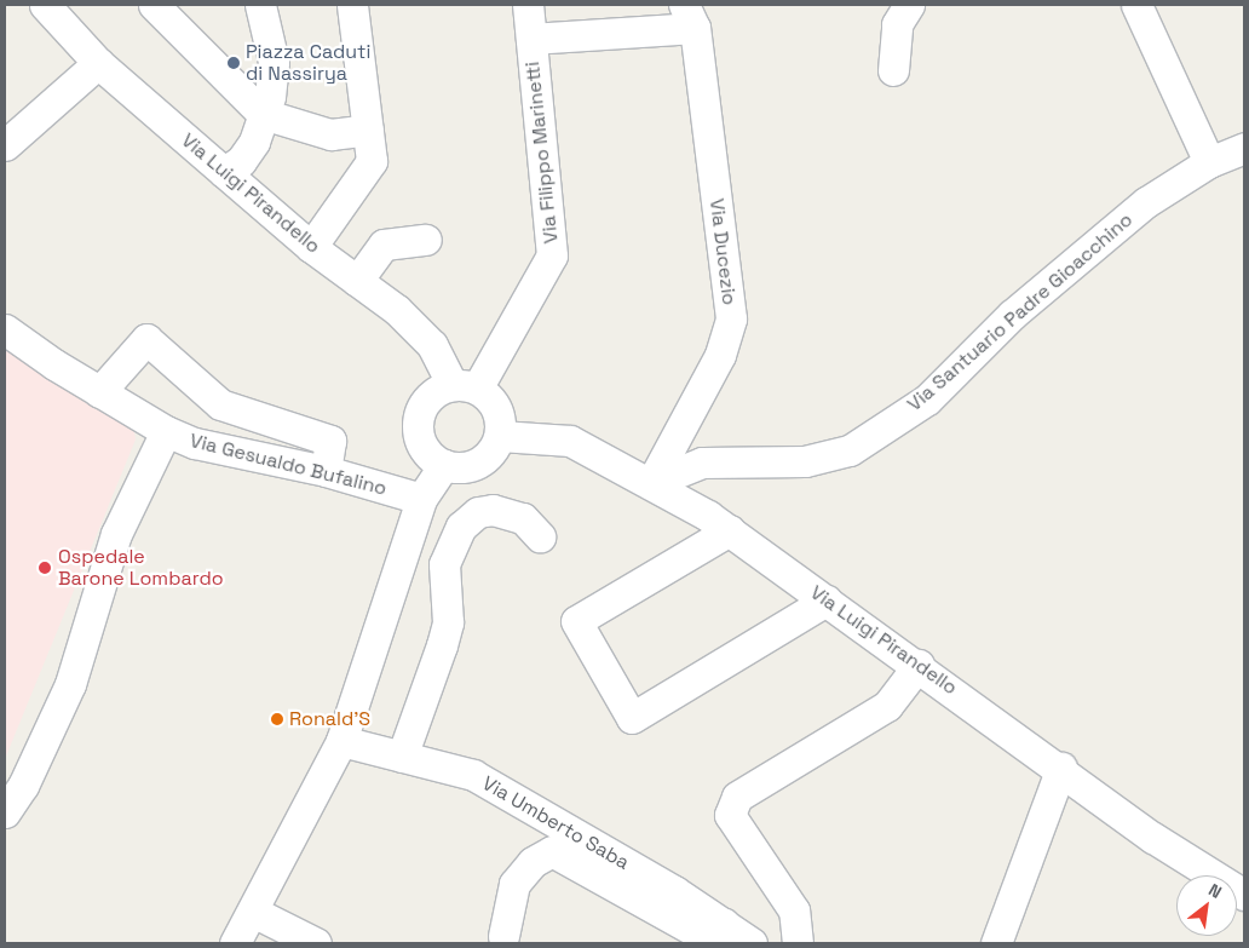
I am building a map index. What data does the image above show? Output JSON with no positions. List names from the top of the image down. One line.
{"streets":{"street":["Via Filippo Marinetti","Via Luigi Pirandello","Via Ducezio","Via Santuario Padre Gioacchino","Via Gesualdo Bufalino","Via Umberto Saba"]},"crossings":[["Via Filippo Marinetti","Via Luigi Pirandello"],["Via Luigi Pirandello","Via Ducezio"],["Via Luigi Pirandello","Via Santuario Padre Gioacchino"],["Via Ducezio","Via Santuario Padre Gioacchino"]],"places":["Piazza Caduti di Nassirya","Ospedale Barone Lombardo","Ronald'S"],"north":"top right"}
